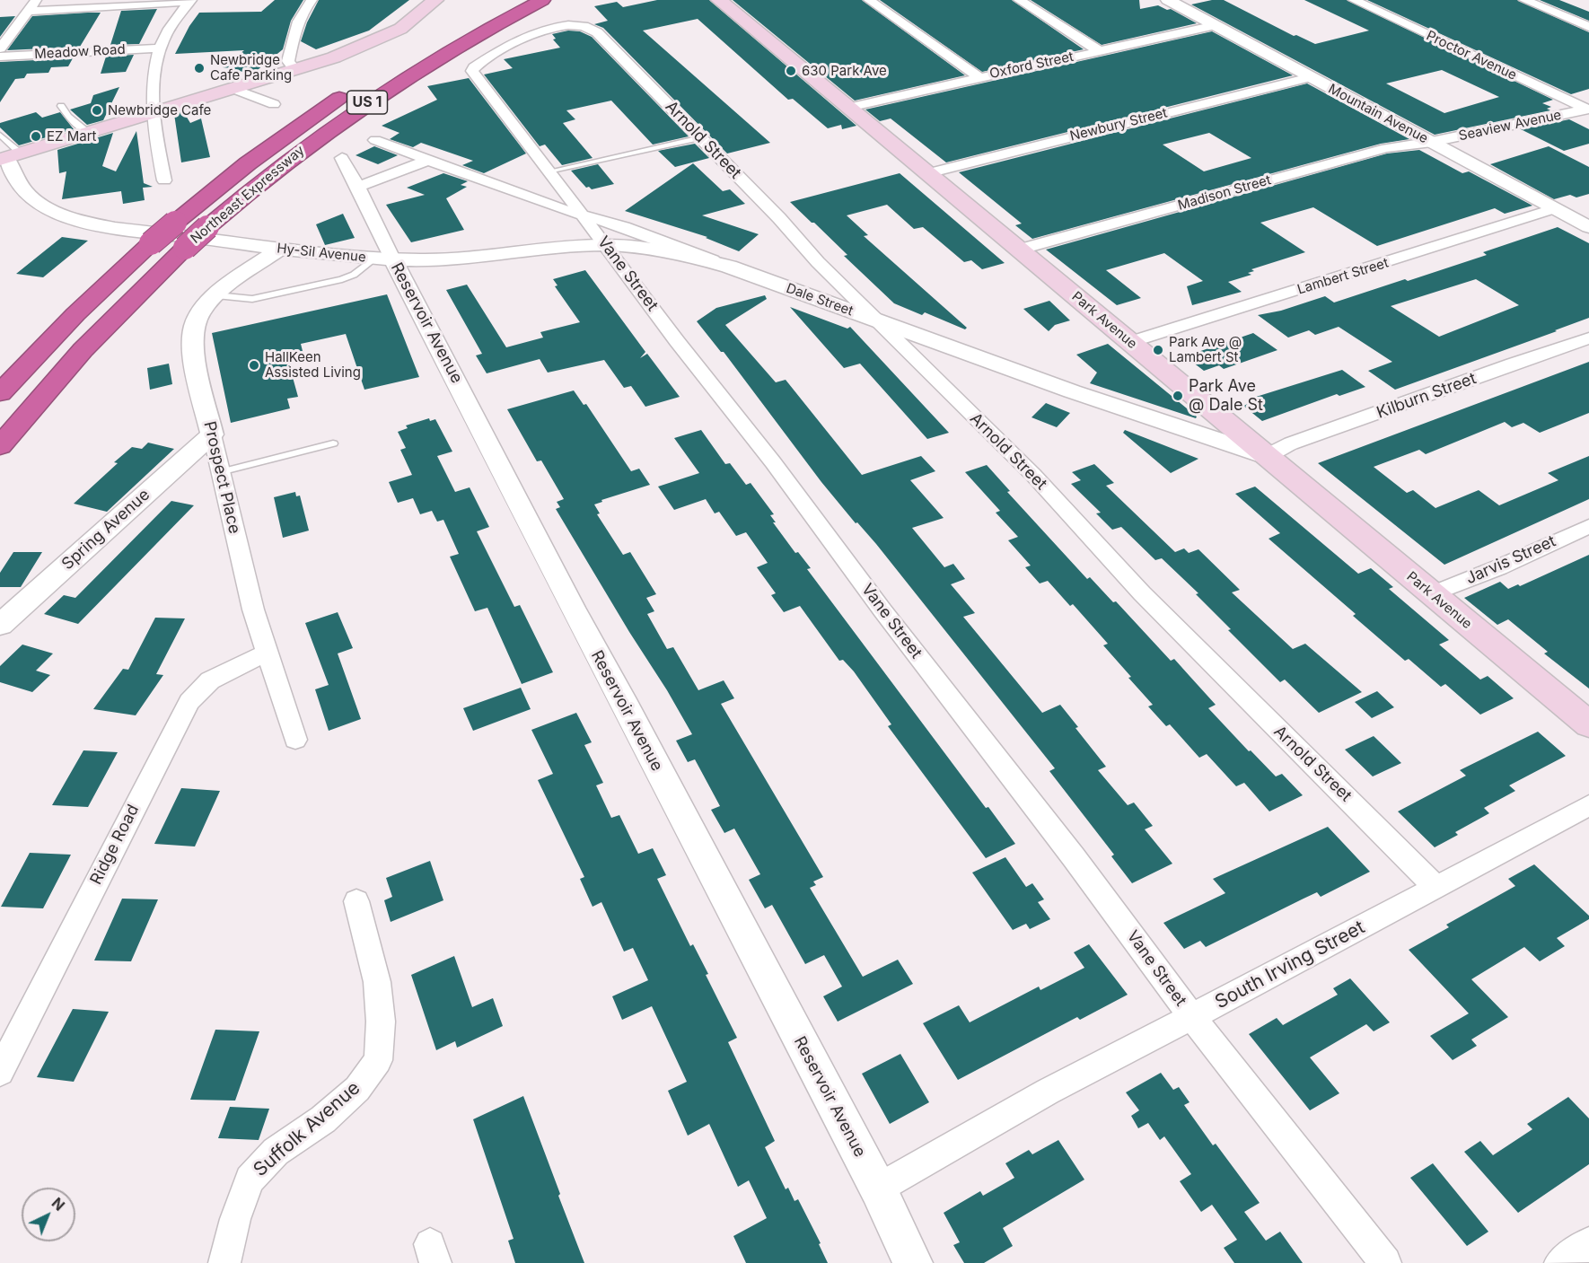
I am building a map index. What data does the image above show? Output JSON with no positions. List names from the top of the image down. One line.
{"streets":{"highway":["US 1","Northeast Expressway"],"main road":["Park Avenue"],"street":["Meadow Road","Proctor Avenue","Oxford Street","Mountain Avenue","Newbury Street","Seaview Avenue","Arnold Street","Madison Street","Hy-Sil Avenue","Vane Street","Lambert Street","Dale Street","Reservoir Avenue","Kilburn Street","Prospect Place","Spring Avenue","Jarvis Street","Ridge Road","South Irving Street","Suffolk Avenue"]},"crossings":[["Proctor Avenue","Seaview Avenue"],["Oxford Street","Mountain Avenue"],["Oxford Street","Park Avenue"],["Mountain Avenue","Newbury Street"],["Mountain Avenue","Seaview Avenue"],["Mountain Avenue","Madison Street"],["Mountain Avenue","Lambert Street"],["Newbury Street","Park Avenue"],["Seaview Avenue","Madison Street"],["Arnold Street","Vane Street"],["Arnold Street","Dale Street"],["Arnold Street","South Irving Street"],["Madison Street","Park Avenue"],["Hy-Sil Avenue","Vane Street"],["Hy-Sil Avenue","Dale Street"],["Hy-Sil Avenue","Reservoir Avenue"],["Hy-Sil Avenue","Prospect Place"],["Vane Street","Dale Street"],["Vane Street","South Irving Street"],["Lambert Street","Park Avenue"],["Dale Street","Park Avenue"],["Dale Street","Kilburn Street"],["Park Avenue","Kilburn Street"],["Park Avenue","Jarvis Street"],["Reservoir Avenue","South Irving Street"],["Prospect Place","Spring Avenue"],["Prospect Place","Ridge Road"]],"places":["Newbridge Cafe Parking","630 Park Ave","Newbridge Cafe","EZ Mart","Park Ave @ Lambert St","HallKeen Assisted Living","Park Ave @ Dale St"],"north":"top right"}
